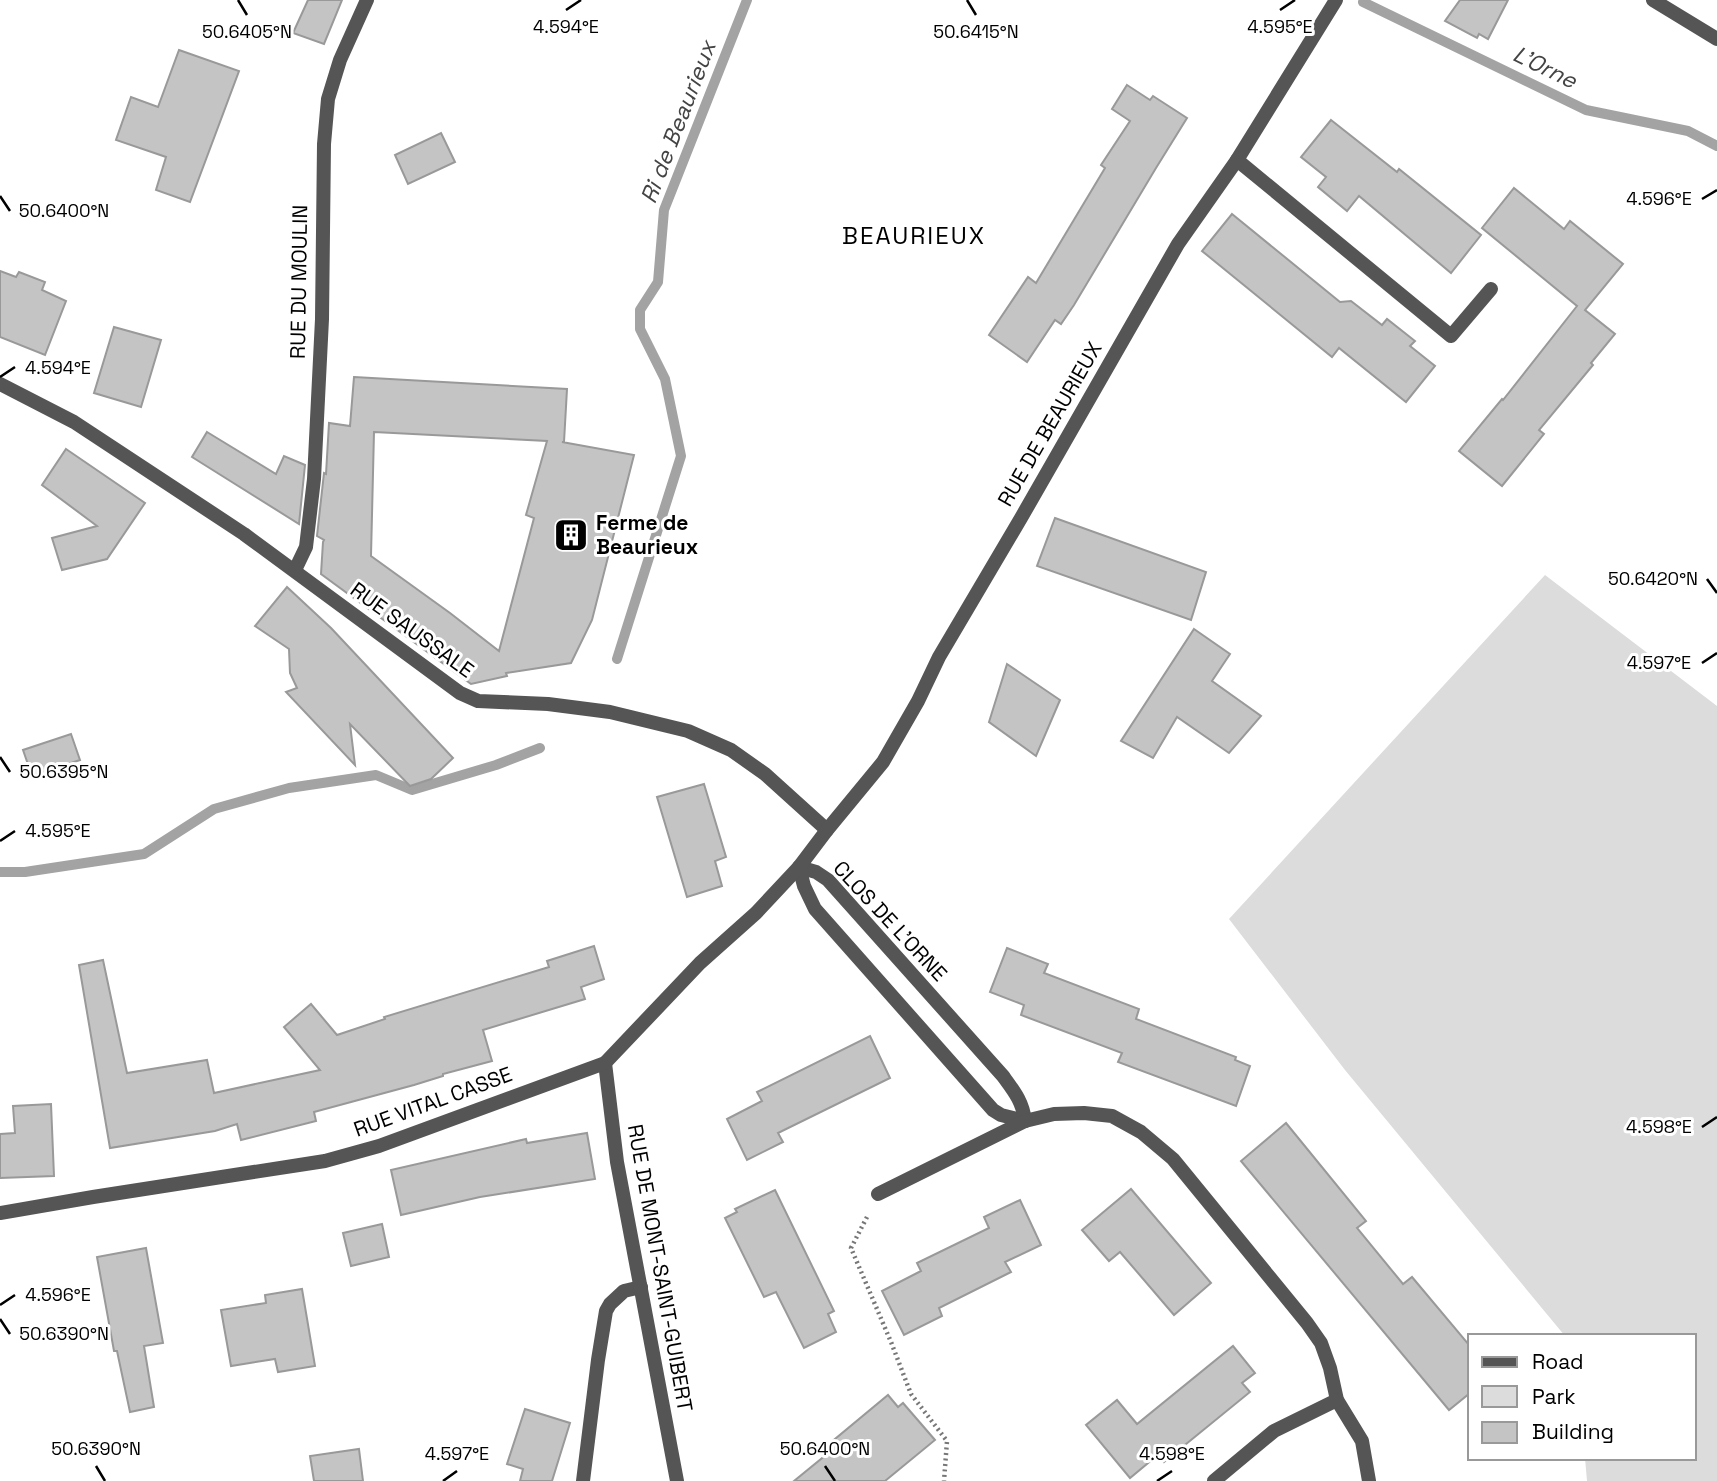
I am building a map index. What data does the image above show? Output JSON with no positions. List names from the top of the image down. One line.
{"streets":{"street":["RUE DU MOULIN","RUE DE BEAURIEUX","RUE SAUSSALE","CLOS DE L'ORNE","RUE VITAL CASSE","RUE DE MONT-SAINT-GUIBERT"]},"crossings":[["RUE DU MOULIN","RUE SAUSSALE"],["RUE DE BEAURIEUX","RUE SAUSSALE"],["RUE DE BEAURIEUX","CLOS DE L'ORNE"],["RUE DE BEAURIEUX","RUE VITAL CASSE"],["CLOS DE L'ORNE","RUE VITAL CASSE"],["RUE VITAL CASSE","RUE DE MONT-SAINT-GUIBERT"]],"districts":["BEAURIEUX"],"water":["L'Orne","Ri de Beaurieux"],"places":{"building":["Ferme de Beaurieux"]},"legend":["Road","Park","Building"],"coordinates":["4.595°E","4.594°E","50.6405°N","50.6415°N","4.596°E","50.6400°N","50.6420°N","4.597°E","50.6395°N","4.598°E","50.6390°N"]}
